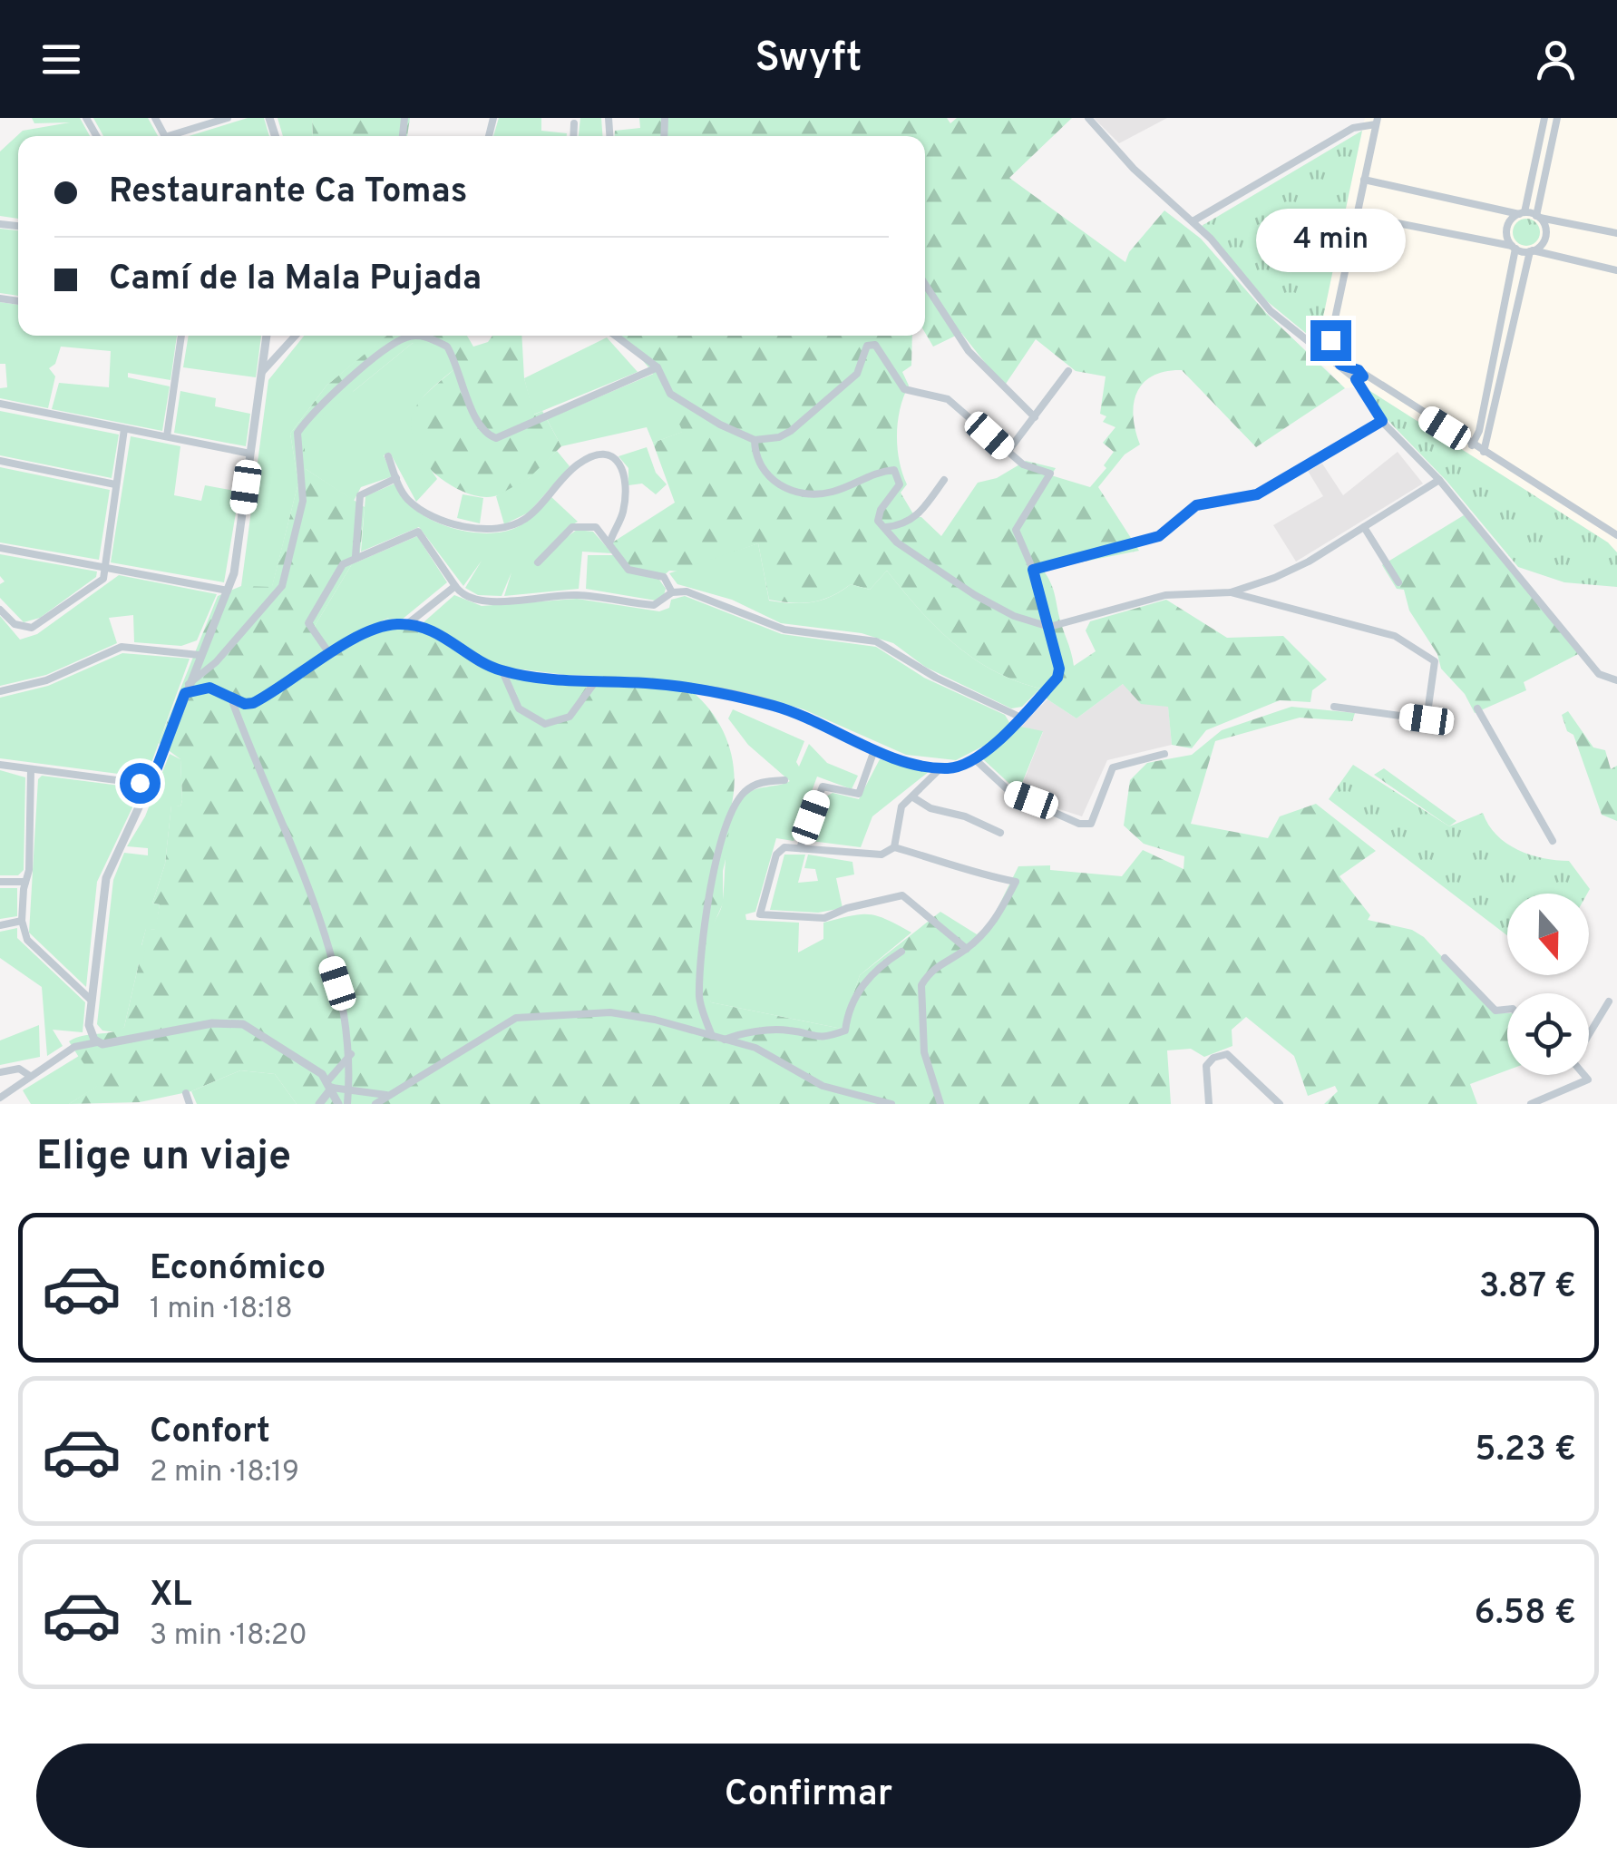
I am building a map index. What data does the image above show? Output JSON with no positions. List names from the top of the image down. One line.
{"north":"bottom","page":{"header":"Swyft","banner":["Restaurante Ca Tomas","Camí de la Mala Pujada"],"bubble":"4 min","heading":"Elige un viaje","list":[{"name":"Económico","note":"1 min · 18:18","value":"3.87 €"},{"name":"Confort","note":"2 min · 18:19","value":"5.23 €"},{"name":"XL","note":"3 min · 18:20","value":"6.58 €"}],"buttons":"Confirmar"}}
